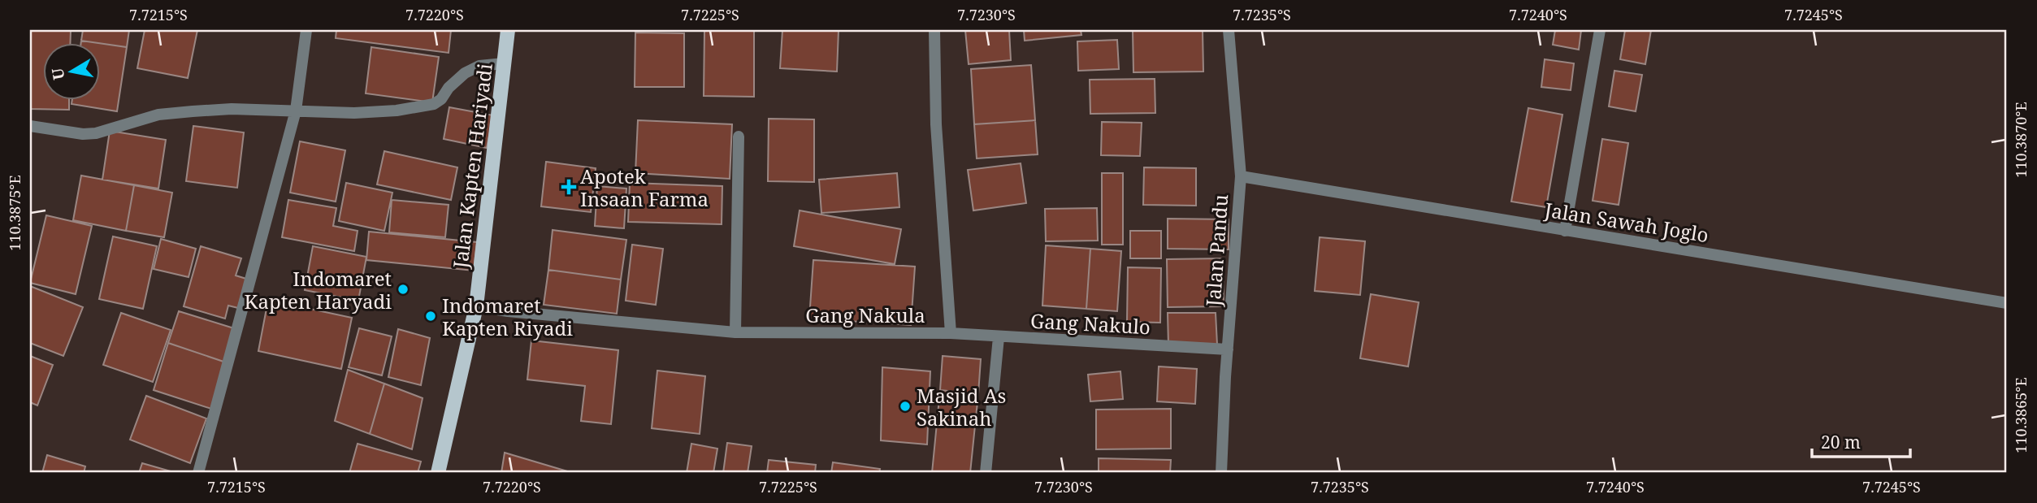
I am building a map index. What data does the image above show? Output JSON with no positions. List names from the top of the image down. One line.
{"streets":{"main road":["Jalan Kapten Hariyadi"],"street":["Jalan Sawah Joglo","Jalan Pandu","Gang Nakula","Gang Nakulo"]},"crossings":[["Jalan Kapten Hariyadi","Gang Nakula"],["Jalan Sawah Joglo","Jalan Pandu"],["Jalan Pandu","Gang Nakulo"],["Gang Nakula","Gang Nakulo"]],"places":{"health":["Apotek Insaan Farma"],"other":["Indomaret Kapten Haryadi","Indomaret Kapten Riyadi","Masjid As Sakinah"]},"scale_bar":"20 m","north":"left","coordinates":["7.7215°S","7.7220°S","7.7225°S","7.7230°S","7.7235°S","7.7240°S","7.7245°S","110.3870°E","110.3875°E","110.3865°E"]}
